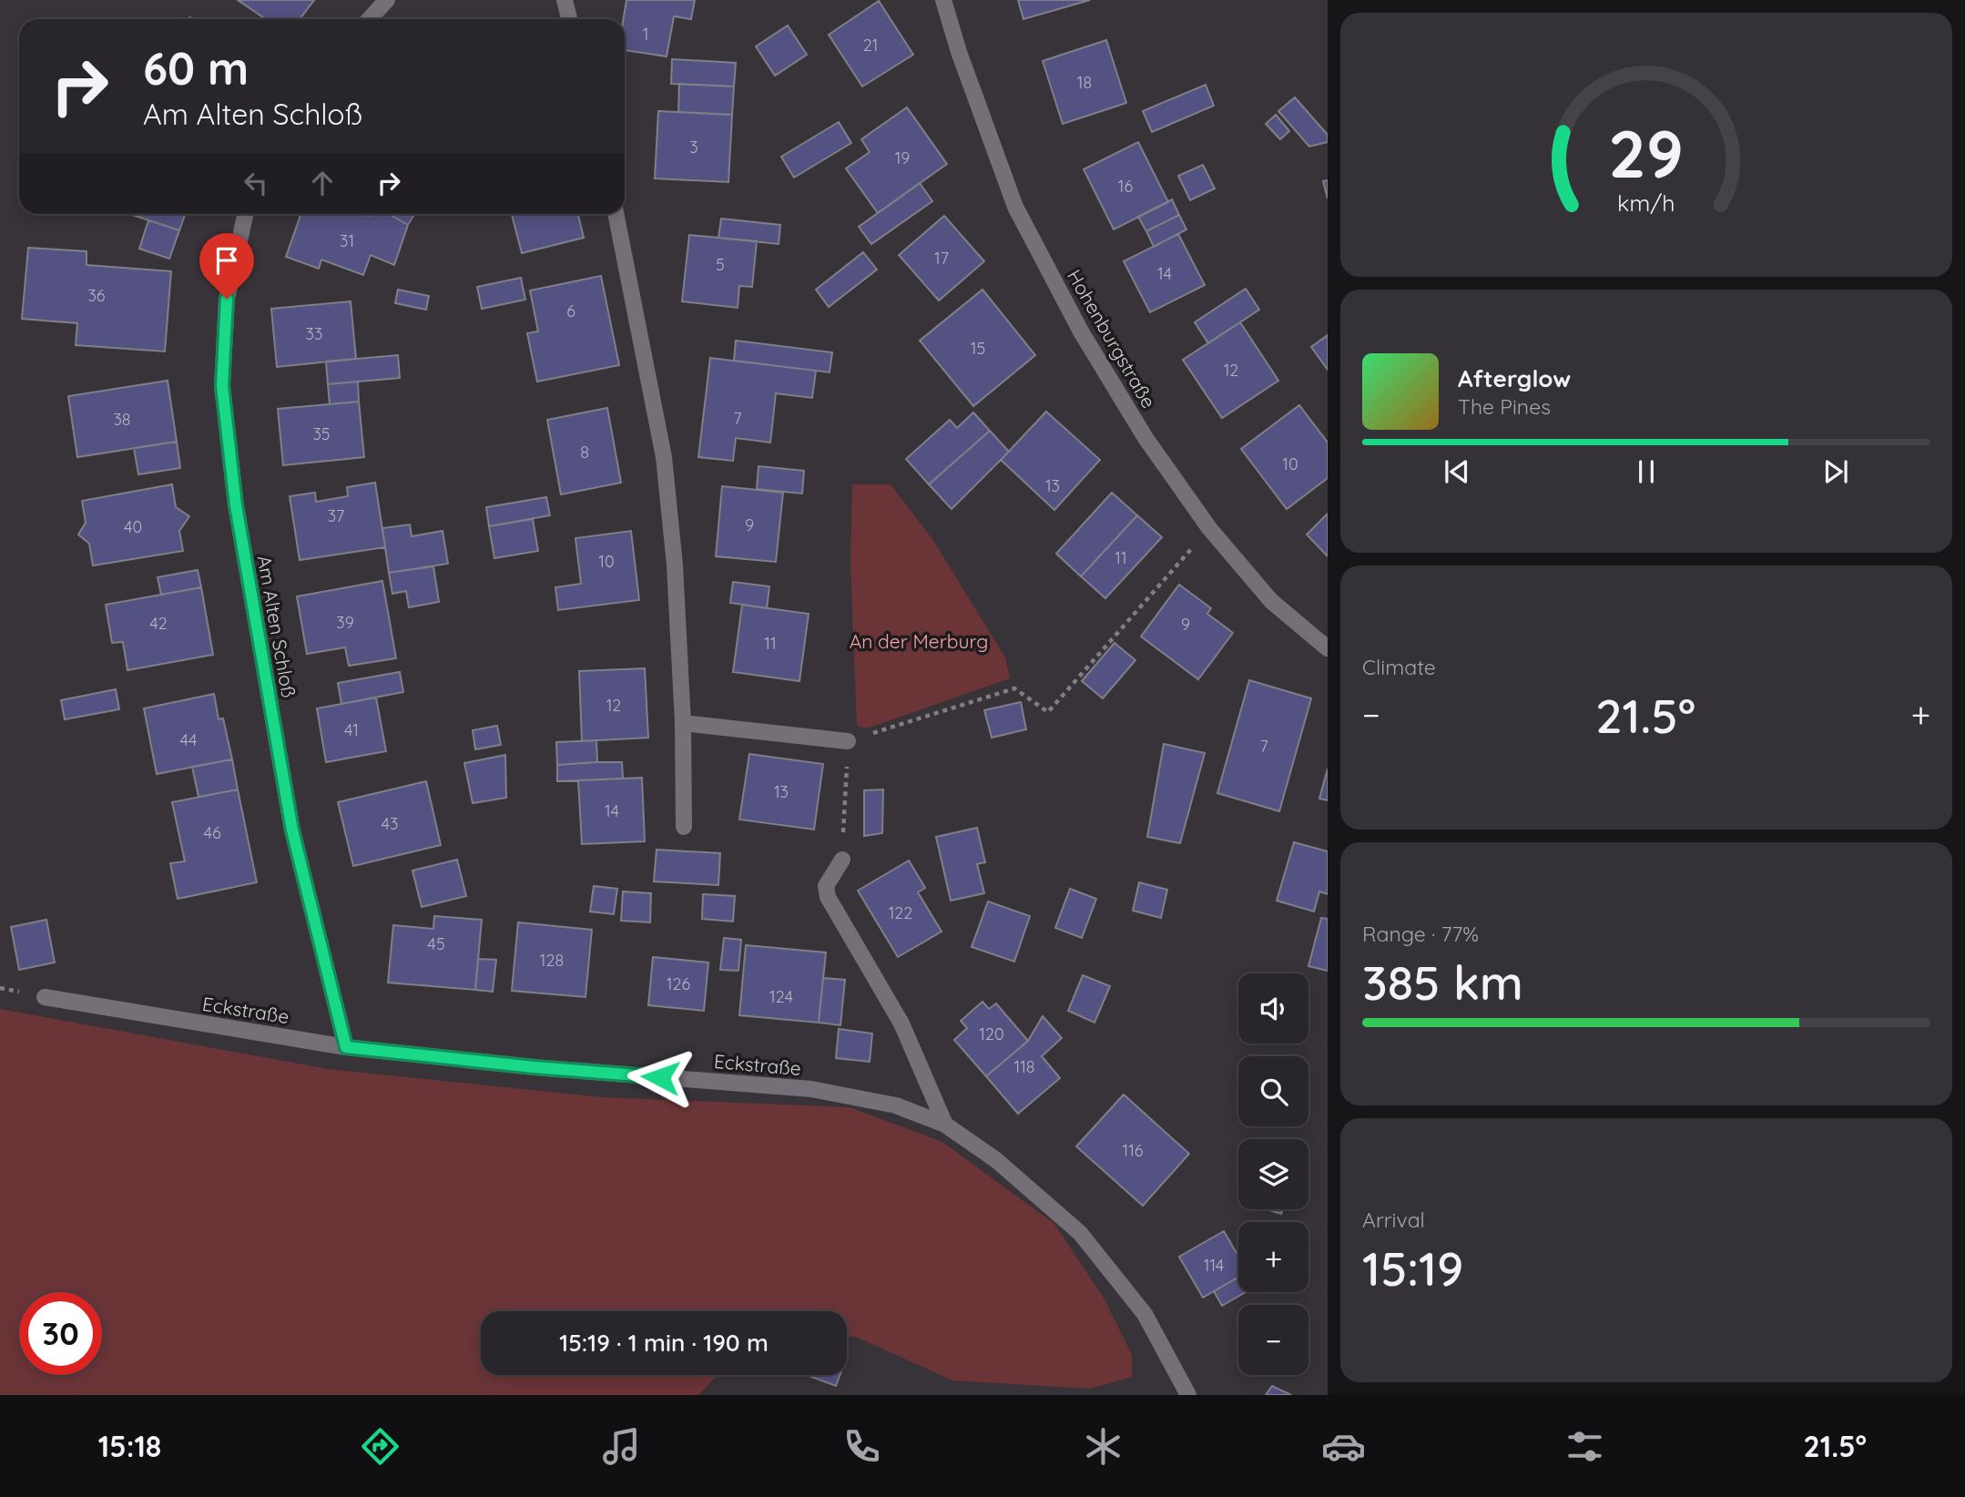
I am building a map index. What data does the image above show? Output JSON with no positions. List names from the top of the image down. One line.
{"streets":{"street":["Hohenburgstraße","Am Alten Schloß","Eckstraße"]},"crossings":[["Am Alten Schloß","Eckstraße"]],"parks":["An der Merburg"],"house_numbers":["1","21","18","3","19","16","31","17","5","14","36","6","33","15","12","7","38","35","8","10","13","37","9","40","11","10","39","42","9","11","12","41","44","7","13","14","43","46","122","45","128","126","124","120","118","116","114"],"page":{"turn":["60 m","Am Alten Schloß"],"song":["Afterglow","The Pines"],"tile":["Climate",["Range · 77%","385 km"],["Arrival","15:19"]],"heat":["−","21.5°","+"],"map_buttons":["+","−"],"limit":"30","trip":"15:19 · 1 min · 190 m","tabs":["15:18","21.5°"],"gauge":["29","km/h"]}}
